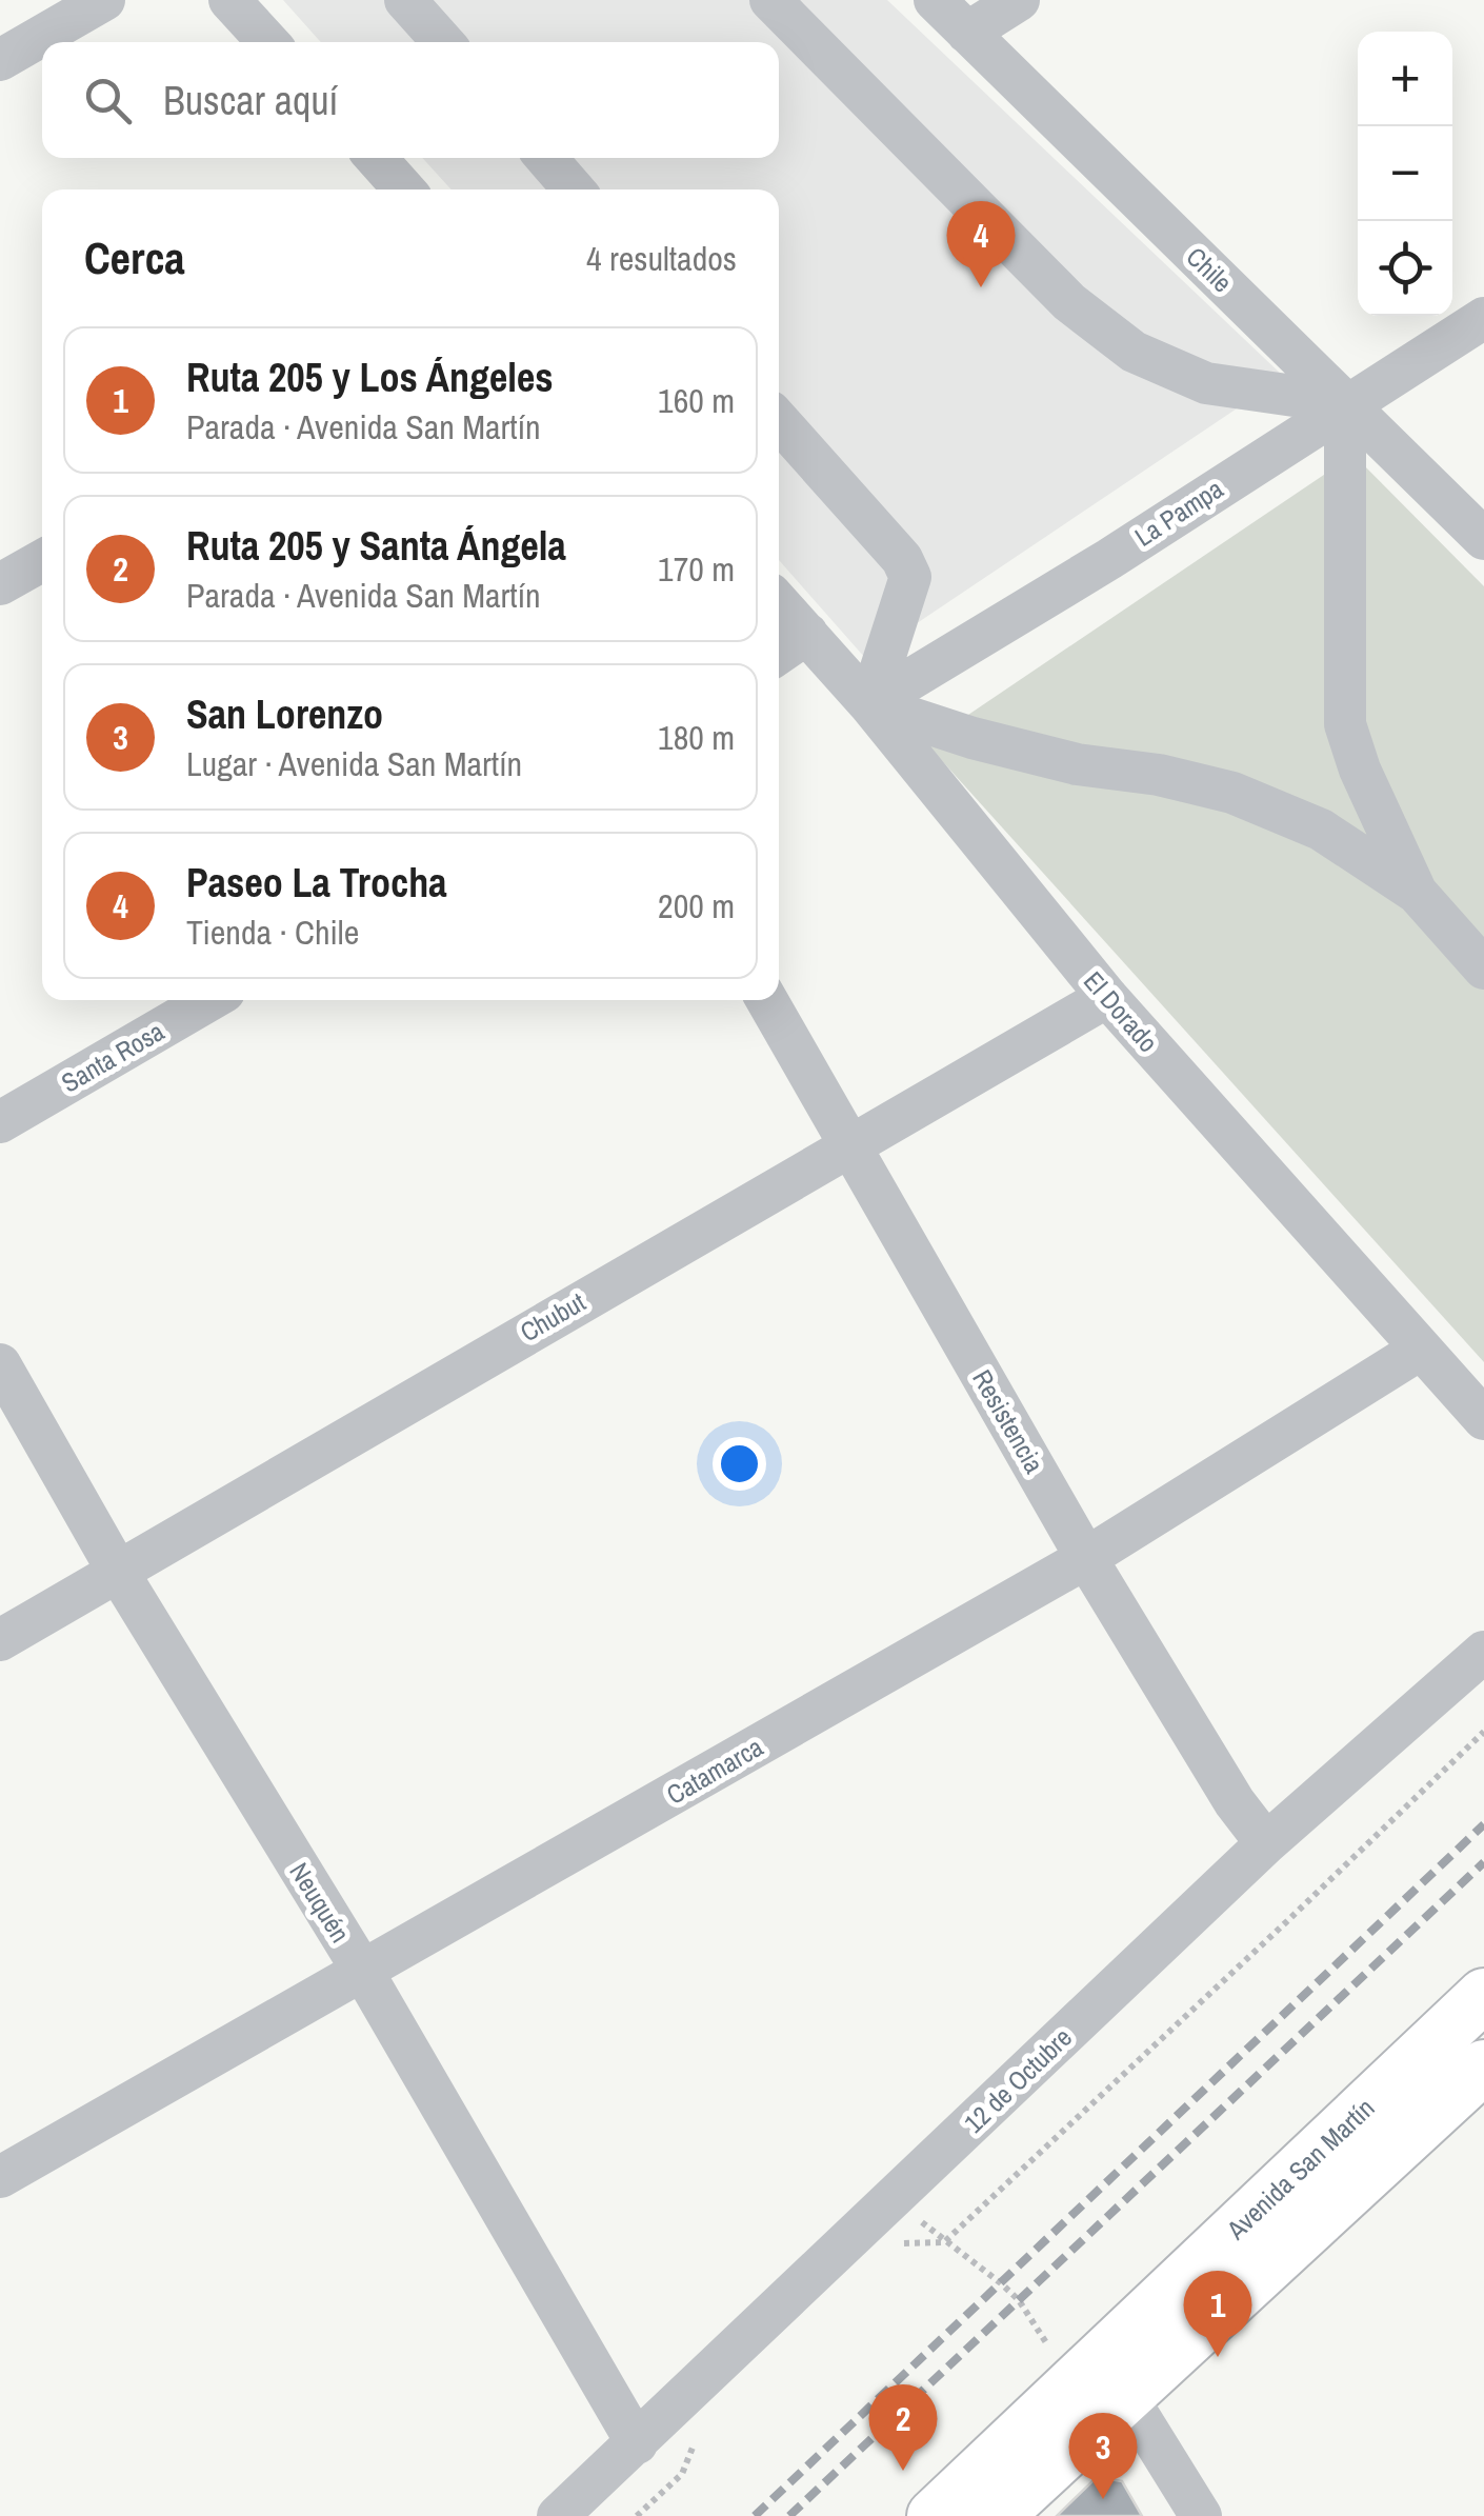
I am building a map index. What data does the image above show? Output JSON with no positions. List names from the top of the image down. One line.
{"streets":{"main road":["Avenida San Martín"],"street":["Chile","La Pampa","El Dorado","Santa Rosa","Chubut","Resistencia","Catamarca","Neuquén","12 de Octubre"]},"crossings":[["Chile","La Pampa"],["La Pampa","El Dorado"],["El Dorado","Chubut"],["El Dorado","Catamarca"],["Chubut","Resistencia"],["Chubut","Neuquén"],["Resistencia","Catamarca"],["Resistencia","12 de Octubre"],["Catamarca","Neuquén"],["Neuquén","12 de Octubre"]],"page":{"map_buttons":["+","−"],"search":"Buscar aquí","heading":["Cerca","4 resultados"],"pins":["4","1","2","3"],"list":[{"mark":"1","name":"Ruta 205 y Los Ángeles","note":"Parada · Avenida San Martín","value":"160 m"},{"mark":"2","name":"Ruta 205 y Santa Ángela","note":"Parada · Avenida San Martín","value":"170 m"},{"mark":"3","name":"San Lorenzo","note":"Lugar · Avenida San Martín","value":"180 m"},{"mark":"4","name":"Paseo La Trocha","note":"Tienda · Chile","value":"200 m"}]}}
